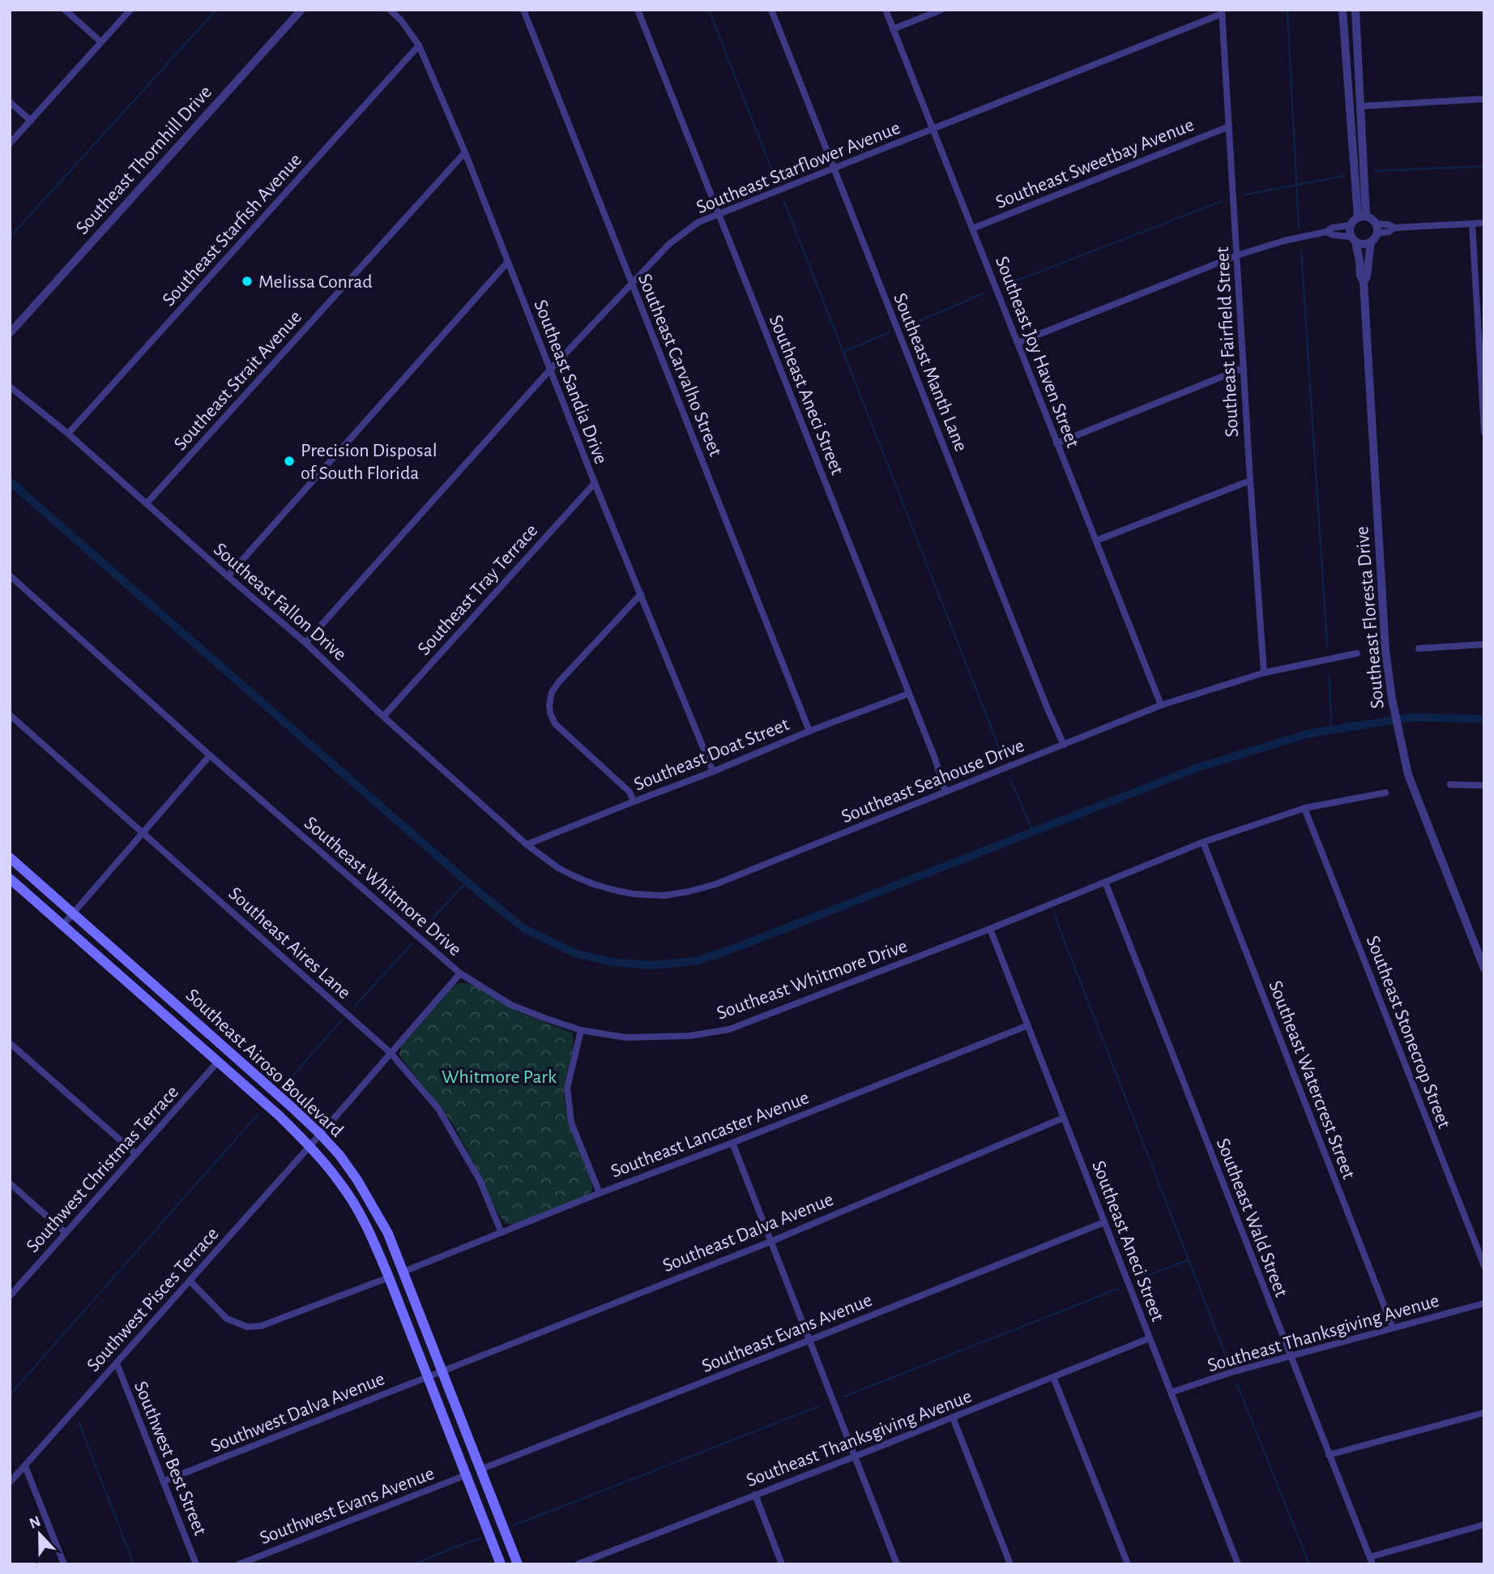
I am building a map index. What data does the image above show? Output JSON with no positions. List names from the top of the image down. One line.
{"streets":{"main road":["Southeast Airoso Boulevard"],"street":["Southeast Thornhill Drive","Southeast Sweetbay Avenue","Southeast Starflower Avenue","Southeast Starfish Avenue","Southeast Fairfield Street","Southeast Joy Haven Street","Southeast Carvalho Street","Southeast Manth Lane","Southeast Strait Avenue","Southeast Sandia Drive","Southeast Aneci Street","Southeast Tray Terrace","Southeast Fallon Drive","Southeast Floresta Drive","Southeast Doat Street","Southeast Seahouse Drive","Southeast Whitmore Drive","Southeast Aires Lane","Southeast Stonecrop Street","Southeast Watercrest Street","Southeast Lancaster Avenue","Southwest Christmas Terrace","Southeast Wald Street","Southeast Dalva Avenue","Southwest Pisces Terrace","Southeast Evans Avenue","Southeast Thanksgiving Avenue","Southwest Dalva Avenue","Southwest Best Street","Southwest Evans Avenue"]},"crossings":[["Southeast Sweetbay Avenue","Southeast Fairfield Street"],["Southeast Sweetbay Avenue","Southeast Joy Haven Street"],["Southeast Starflower Avenue","Southeast Fairfield Street"],["Southeast Starflower Avenue","Southeast Joy Haven Street"],["Southeast Starflower Avenue","Southeast Carvalho Street"],["Southeast Starflower Avenue","Southeast Manth Lane"],["Southeast Starflower Avenue","Southeast Sandia Drive"],["Southeast Starflower Avenue","Southeast Aneci Street"],["Southeast Starflower Avenue","Southeast Fallon Drive"],["Southeast Starfish Avenue","Southeast Sandia Drive"],["Southeast Starfish Avenue","Southeast Fallon Drive"],["Southeast Fairfield Street","Southeast Seahouse Drive"],["Southeast Joy Haven Street","Southeast Seahouse Drive"],["Southeast Carvalho Street","Southeast Doat Street"],["Southeast Manth Lane","Southeast Seahouse Drive"],["Southeast Strait Avenue","Southeast Sandia Drive"],["Southeast Strait Avenue","Southeast Fallon Drive"],["Southeast Sandia Drive","Southeast Tray Terrace"],["Southeast Sandia Drive","Southeast Doat Street"],["Southeast Aneci Street","Southeast Doat Street"],["Southeast Aneci Street","Southeast Seahouse Drive"],["Southeast Aneci Street","Southeast Whitmore Drive"],["Southeast Aneci Street","Southeast Lancaster Avenue"],["Southeast Aneci Street","Southeast Dalva Avenue"],["Southeast Aneci Street","Southeast Evans Avenue"],["Southeast Aneci Street","Southeast Thanksgiving Avenue"],["Southeast Tray Terrace","Southeast Fallon Drive"],["Southeast Fallon Drive","Southeast Doat Street"],["Southeast Fallon Drive","Southeast Seahouse Drive"],["Southeast Doat Street","Southeast Seahouse Drive"],["Southeast Whitmore Drive","Southeast Stonecrop Street"],["Southeast Whitmore Drive","Southeast Watercrest Street"],["Southeast Whitmore Drive","Southeast Wald Street"],["Southeast Whitmore Drive","Southwest Pisces Terrace"],["Southeast Aires Lane","Southeast Lancaster Avenue"],["Southeast Aires Lane","Southwest Pisces Terrace"],["Southeast Airoso Boulevard","Southeast Lancaster Avenue"],["Southeast Airoso Boulevard","Southwest Christmas Terrace"],["Southeast Airoso Boulevard","Southeast Dalva Avenue"],["Southeast Airoso Boulevard","Southwest Pisces Terrace"],["Southeast Airoso Boulevard","Southeast Evans Avenue"],["Southeast Airoso Boulevard","Southwest Dalva Avenue"],["Southeast Airoso Boulevard","Southwest Evans Avenue"],["Southeast Watercrest Street","Southeast Thanksgiving Avenue"],["Southeast Wald Street","Southeast Thanksgiving Avenue"],["Southeast Dalva Avenue","Southwest Dalva Avenue"],["Southwest Pisces Terrace","Southwest Best Street"],["Southwest Dalva Avenue","Southwest Best Street"]],"parks":["Whitmore Park"],"places":["Melissa Conrad","Precision Disposal of South Florida"],"north":"top"}
